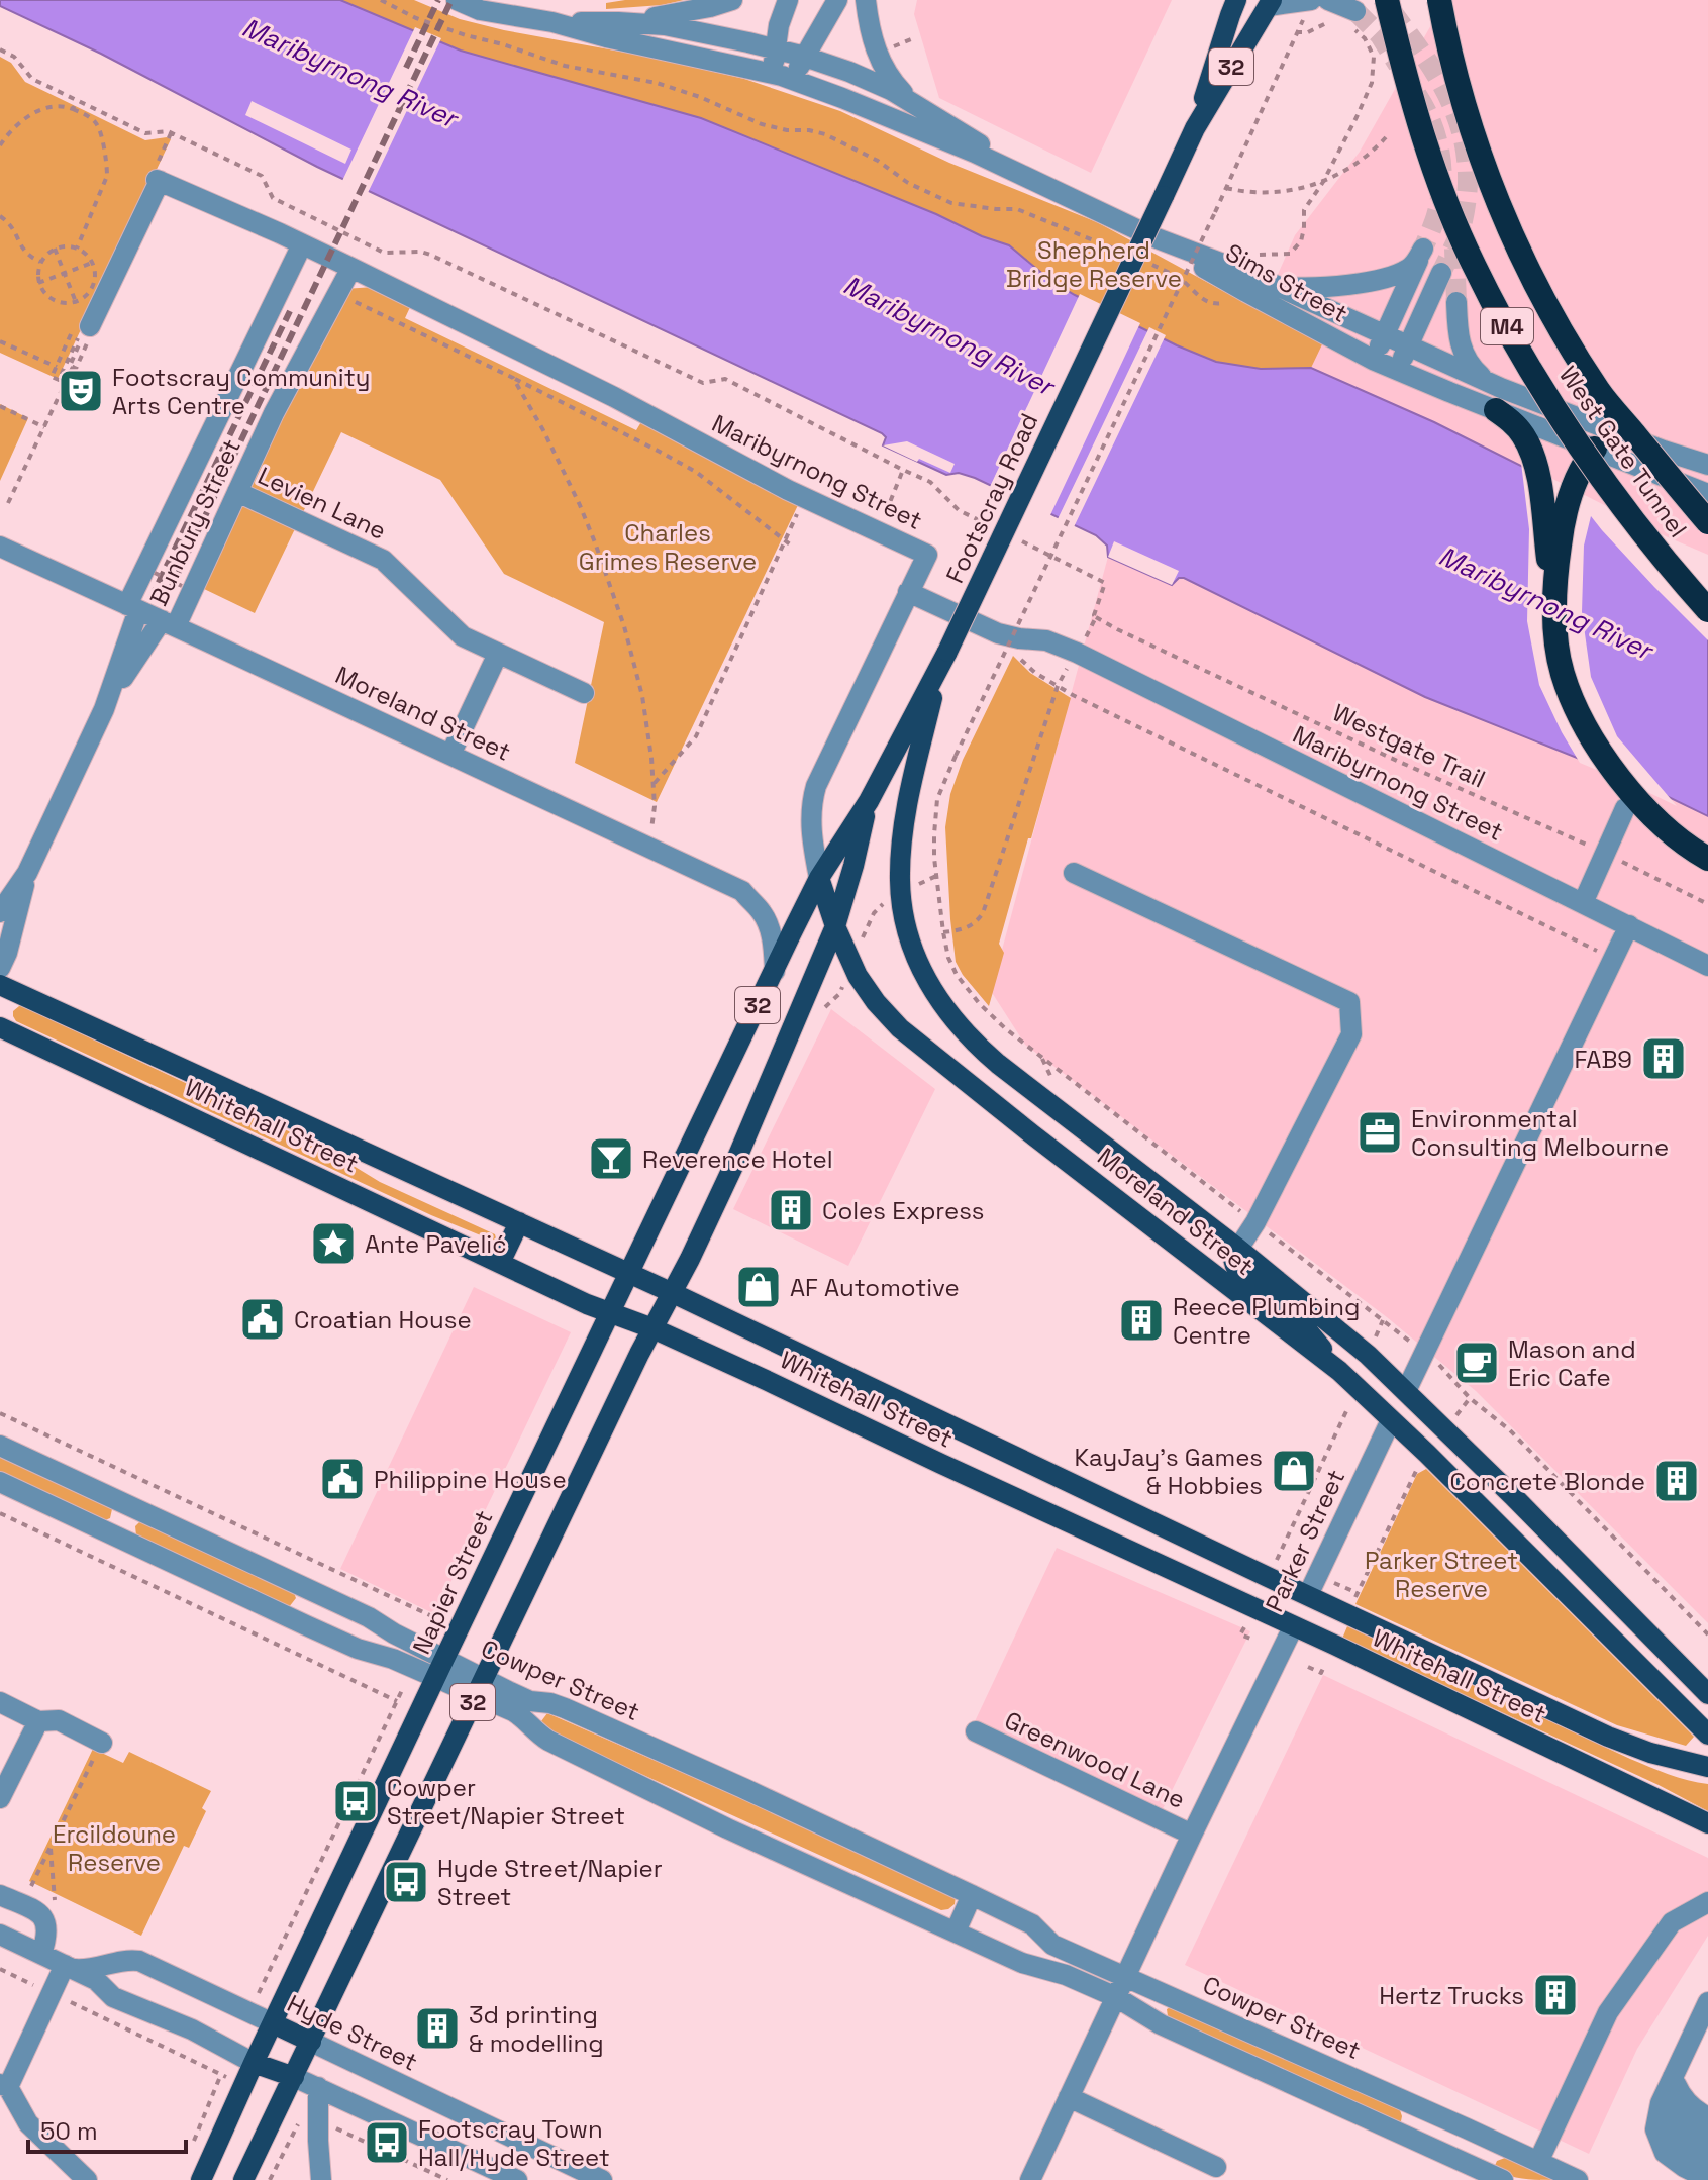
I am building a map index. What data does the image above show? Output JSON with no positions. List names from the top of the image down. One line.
{"streets":{"highway":["M4","West Gate Tunnel"],"main road":["32","Footscray Road","Moreland Street","Whitehall Street","Parker Street","Napier Street","Hyde Street"],"street":["Sims Street","Maribyrnong Street","Levien Lane","Bunbury Street","Cowper Street","Greenwood Lane"],"path":["Westgate Trail"]},"crossings":[["32","Footscray Road"],["32","Moreland Street"],["32","Whitehall Street"],["32","Cowper Street"],["32","Hyde Street"],["Maribyrnong Street","Bunbury Street"],["Maribyrnong Street","Parker Street"],["Footscray Road","Moreland Street"],["Footscray Road","Napier Street"],["Levien Lane","Bunbury Street"],["Bunbury Street","Moreland Street"],["Moreland Street","Parker Street"],["Moreland Street","Napier Street"],["Whitehall Street","Parker Street"],["Whitehall Street","Napier Street"],["Parker Street","Cowper Street"],["Parker Street","Greenwood Lane"],["Napier Street","Cowper Street"],["Napier Street","Hyde Street"]],"water":["Maribyrnong River"],"parks":["Shepherd Bridge Reserve","Charles Grimes Reserve","Parker Street Reserve","Ercildoune Reserve"],"places":{"theatre":["Footscray Community Arts Centre"],"building":["FAB9","Coles Express","Reece Plumbing Centre","Concrete Blonde","Hertz Trucks","3d printing & modelling"],"office":["Environmental Consulting Melbourne"],"bar":["Reverence Hotel"],"place":["Ante Pavelić"],"shop":["AF Automotive","KayJay's Games & Hobbies"],"public building":["Croatian House","Philippine House"],"cafe":["Mason and Eric Cafe"],"bus stop":["Cowper Street/Napier Street","Hyde Street/Napier Street","Footscray Town Hall/Hyde Street"]},"scale_bar":"50 m"}
